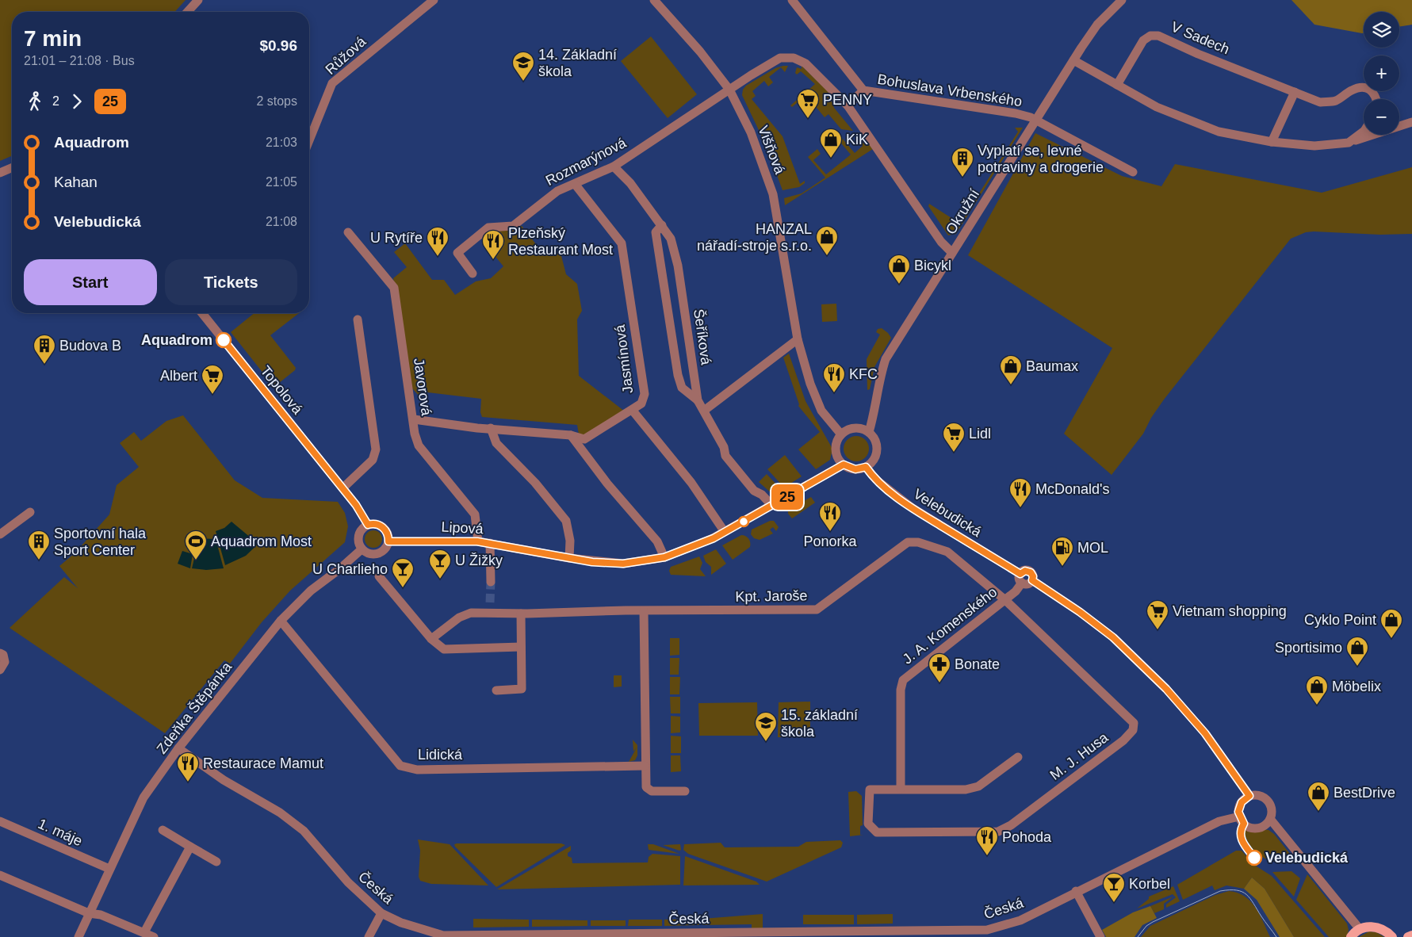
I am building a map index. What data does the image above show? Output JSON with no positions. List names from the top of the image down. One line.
{"streets":{"street":["V Sadech","Růžová","Bohuslava Vrbenského","Višňová","Rozmarýnová","Okružní","Šeříková","Jasmínová","Javorová","Topolová","Velebudická","Lipová","Kpt. Jaroše","J. A. Komenského","Zdeňka Štěpánka","Lidická","M. J. Husa","1. máje","Česká"]},"crossings":[["Bohuslava Vrbenského","Okružní"],["Višňová","Rozmarýnová"],["Višňová","Okružní"],["Višňová","Velebudická"],["Višňová","Lipová"],["Rozmarýnová","Okružní"],["Rozmarýnová","Šeříková"],["Rozmarýnová","Jasmínová"],["Okružní","Velebudická"],["Okružní","Lipová"],["Šeříková","Lipová"],["Jasmínová","Javorová"],["Javorová","Lipová"],["Topolová","Lipová"],["Topolová","Zdeňka Štěpánka"],["Velebudická","Lipová"],["Velebudická","J. A. Komenského"],["Lipová","Zdeňka Štěpánka"],["Kpt. Jaroše","J. A. Komenského"],["Kpt. Jaroše","M. J. Husa"],["J. A. Komenského","M. J. Husa"],["Zdeňka Štěpánka","Lidická"],["Zdeňka Štěpánka","1. máje"],["Zdeňka Štěpánka","Česká"]],"places":{"school or university":["14. Základní škola","15. základní škola"],"supermarket":["PENNY","Albert","Lidl","Vietnam shopping"],"shop":["KiK","HANZAL nářadí-stroje s.r.o.","Bicykl","Baumax","Cyklo Point","Sportisimo","Möbelix","BestDrive"],"building":["Vyplatí se, levné potraviny a drogerie","Budova B","Sportovní hala Sport Center"],"restaurant":["U Rytíře","Plzeňský Restaurant Most","KFC","McDonald's","Ponorka","Restaurace Mamut","Pohoda"],"other":["Aquadrom","Velebudická"],"sports":["Aquadrom Most"],"fuel station":["MOL"],"bar":["U Žižky","U Charlieho","Korbel"],"pharmacy":["Bonate"]},"lines":["bus line 25"],"page":{"on_map":"25","map_buttons":["+","−"],"heading":["7 min","21:01 – 21:08 · Bus","$0.96"],"legs":["2","25","2 stops"],"list":[{"name":"Aquadrom","value":"21:03"},{"name":"Kahan","value":"21:05"},{"name":"Velebudická","value":"21:08"}],"buttons":["Start","Tickets"]}}
